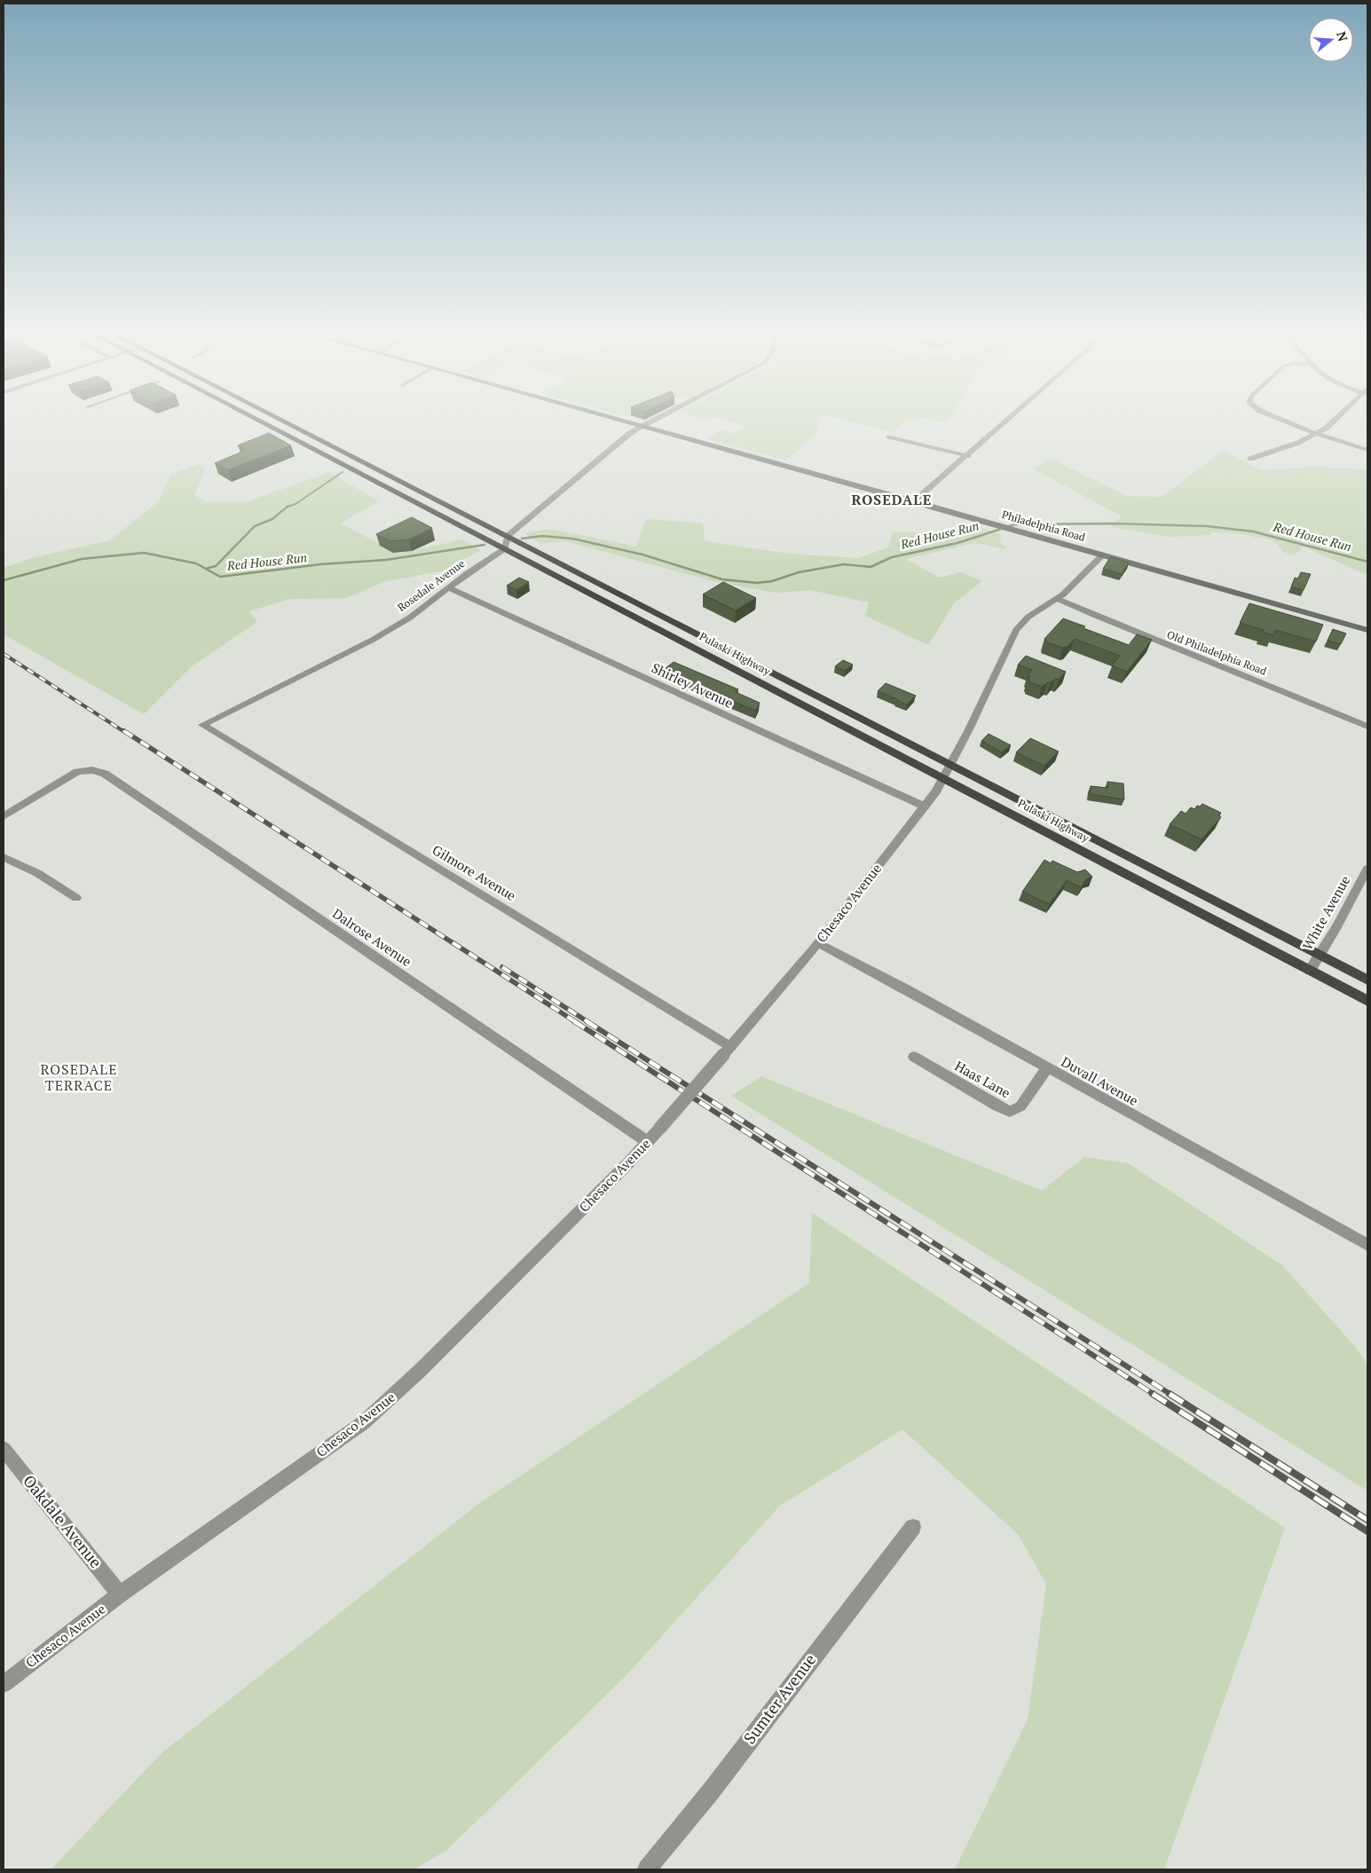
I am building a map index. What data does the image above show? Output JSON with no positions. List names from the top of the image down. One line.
{"streets":{"highway":["Pulaski Highway"],"main road":["Philadelphia Road"],"street":["Rosedale Avenue","Old Philadelphia Road","Shirley Avenue","Gilmore Avenue","Chesaco Avenue","White Avenue","Dalrose Avenue","Haas Lane","Duvall Avenue","Oakdale Avenue","Sumter Avenue"]},"crossings":[["Philadelphia Road","Chesaco Avenue"],["Rosedale Avenue","Pulaski Highway"],["Rosedale Avenue","Shirley Avenue"],["Rosedale Avenue","Gilmore Avenue"],["Old Philadelphia Road","Chesaco Avenue"],["Pulaski Highway","Chesaco Avenue"],["Pulaski Highway","White Avenue"],["Shirley Avenue","Chesaco Avenue"],["Gilmore Avenue","Chesaco Avenue"],["Chesaco Avenue","Dalrose Avenue"],["Chesaco Avenue","Duvall Avenue"],["Chesaco Avenue","Oakdale Avenue"],["Haas Lane","Duvall Avenue"]],"districts":["ROSEDALE","ROSEDALE TERRACE"],"water":["Red House Run"],"north":"right"}
